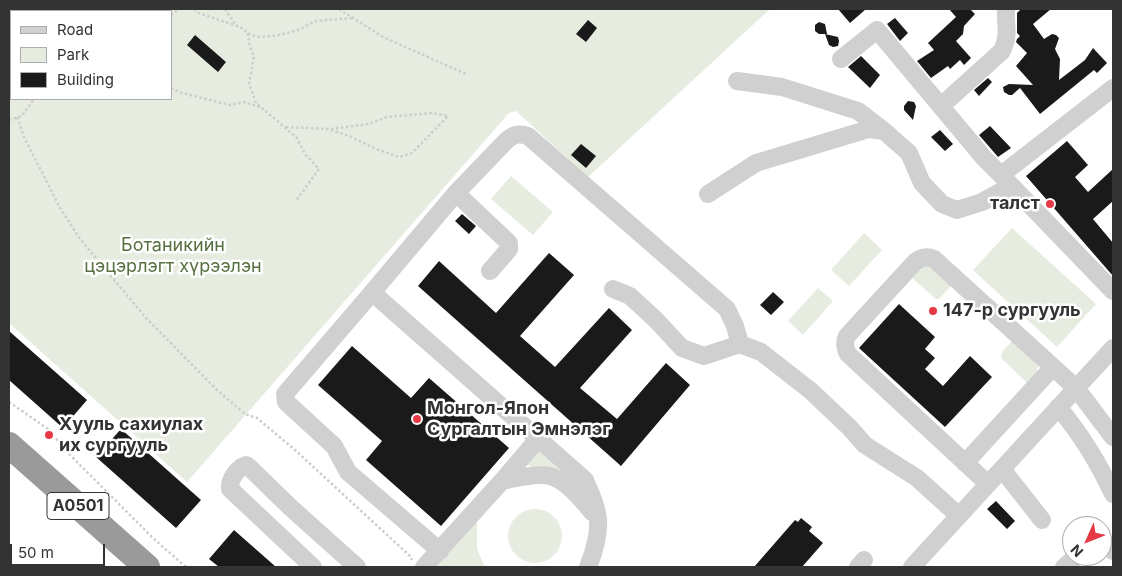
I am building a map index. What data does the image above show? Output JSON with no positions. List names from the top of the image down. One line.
{"streets":{"highway":["A0501"]},"parks":["Ботаникийн цэцэрлэгт хүрээлэн"],"places":["талст","147-р сургууль","Монгол-Япон Сургалтын Эмнэлэг","Хууль сахиулах их сургууль"],"legend":["Road","Park","Building"],"scale_bar":"50 m","north":"bottom left"}
